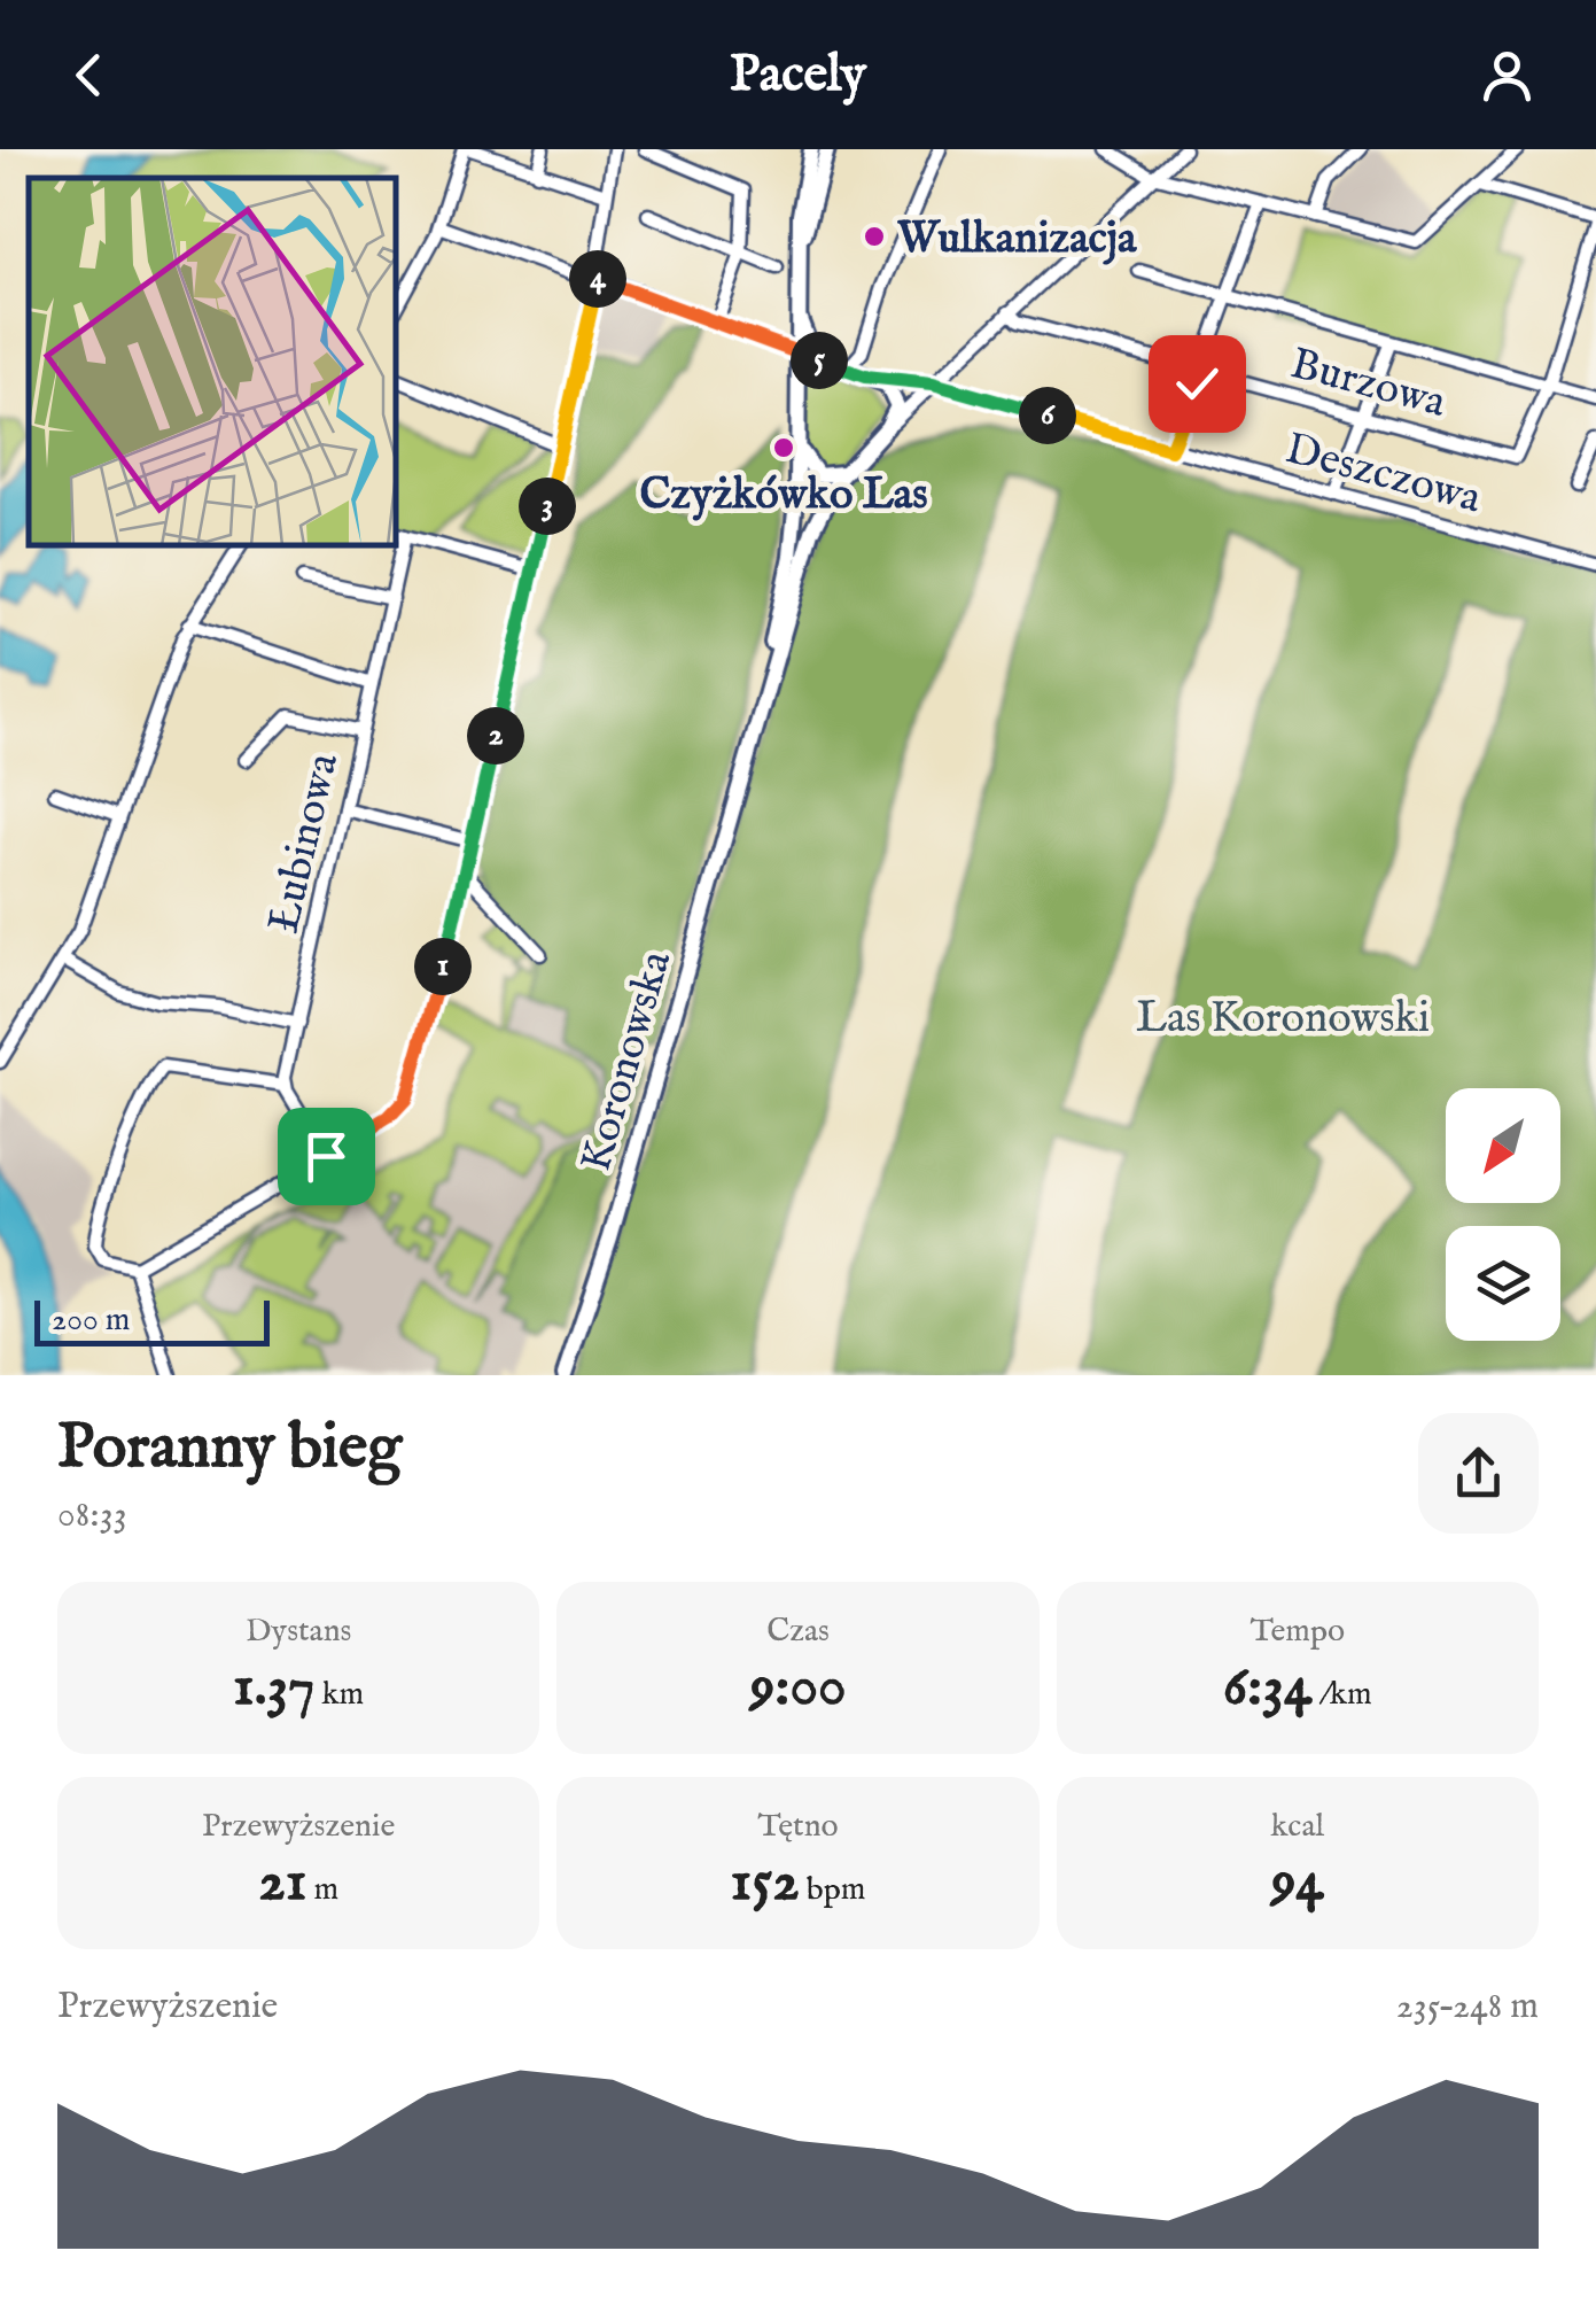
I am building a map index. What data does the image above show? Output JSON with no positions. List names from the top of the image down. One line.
{"streets":{"main road":["Deszczowa","Koronowska"],"street":["Burzowa","Łubinowa"]},"crossings":[["Burzowa","Koronowska"],["Deszczowa","Koronowska"]],"parks":["Las Koronowski"],"places":["Wulkanizacja","Czyżkówko Las"],"scale_bar":"200 m","north":"bottom left","page":{"header":"Pacely","pins":["4","5","6","3","2","1"],"scale":"200 m","heading":["Poranny bieg","08:33"],"stats":[["Dystans","1.37 km"],["Czas","9:00"],["Tempo","6:34 /km"],["Przewyższenie","21 m"],["Tętno","152 bpm"],["kcal","94"]],"chart":["Przewyższenie","235–248 m"]}}
